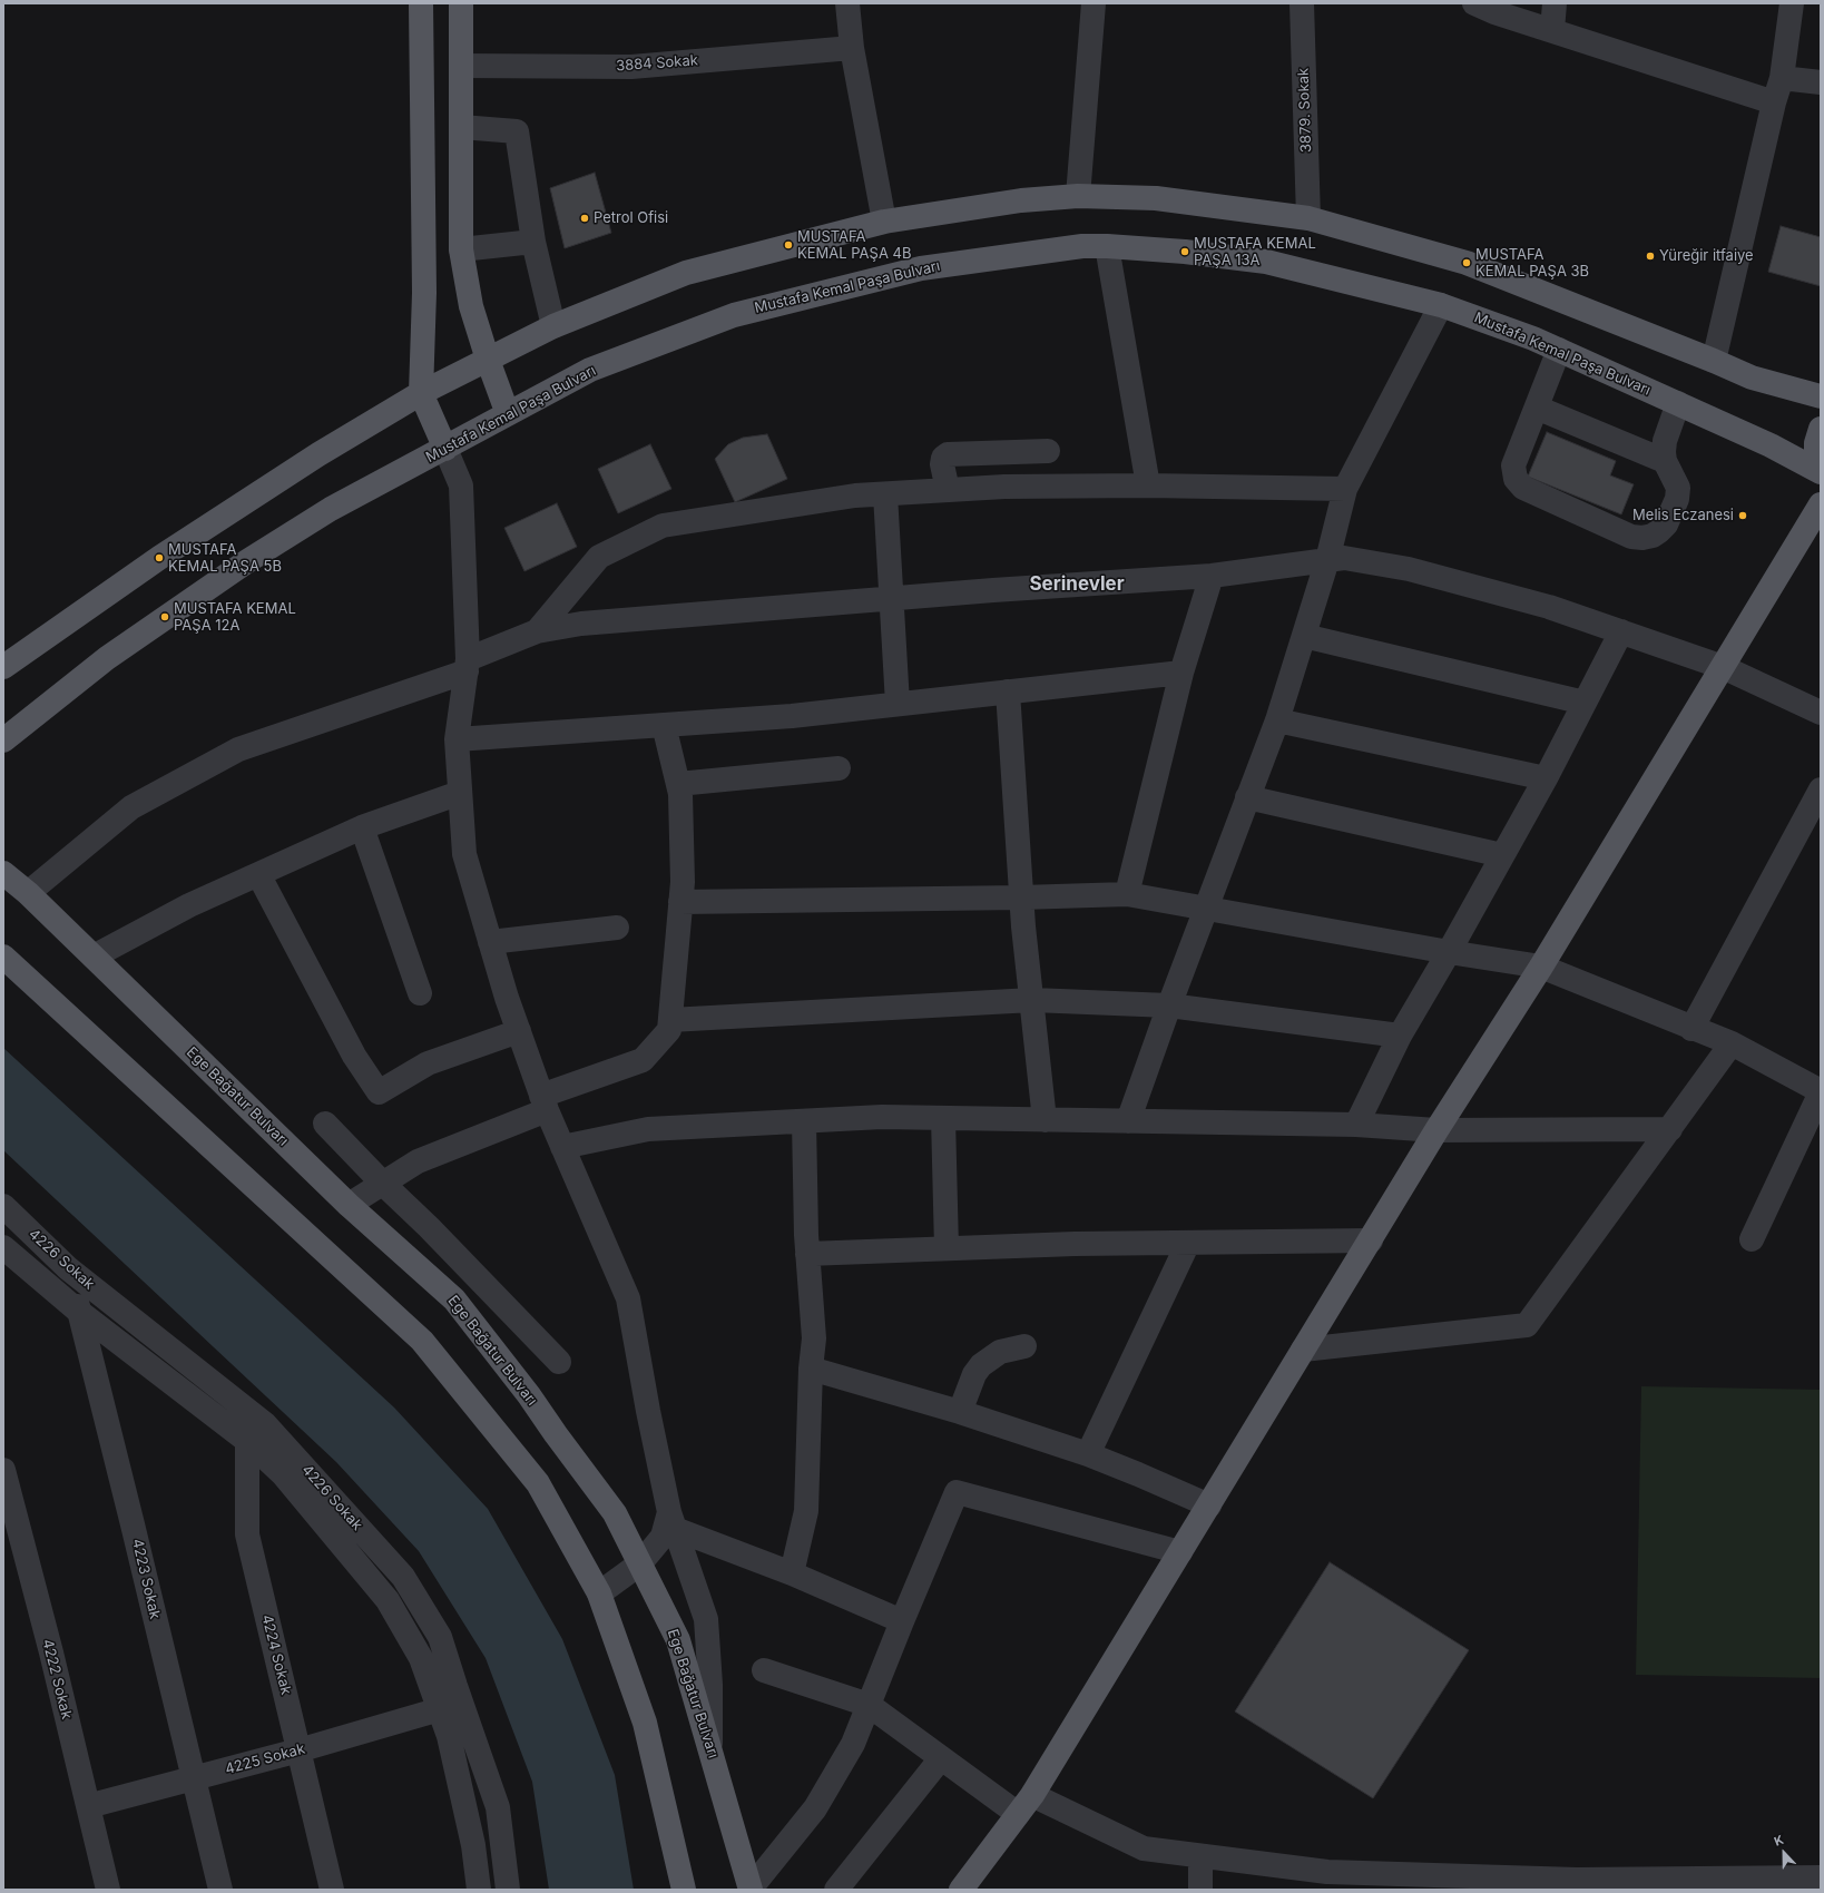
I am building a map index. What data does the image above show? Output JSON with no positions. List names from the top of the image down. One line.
{"streets":{"main road":["Mustafa Kemal Paşa Bulvarı","Ege Bağatur Bulvarı"],"street":["3884 Sokak","3879. Sokak","4226 Sokak","4223 Sokak","4224 Sokak","4222 Sokak","4225 Sokak"]},"crossings":[["4226 Sokak","4223 Sokak"],["4223 Sokak","4225 Sokak"],["4224 Sokak","4225 Sokak"],["4222 Sokak","4225 Sokak"]],"districts":["Serinevler"],"places":["Petrol Ofisi","MUSTAFA KEMAL PAŞA 4B","MUSTAFA KEMAL PAŞA 13A","Yüreğir itfaiye","MUSTAFA KEMAL PAŞA 3B","Melis Eczanesi","MUSTAFA KEMAL PAŞA 5B","MUSTAFA KEMAL PAŞA 12A"],"north":"top"}
